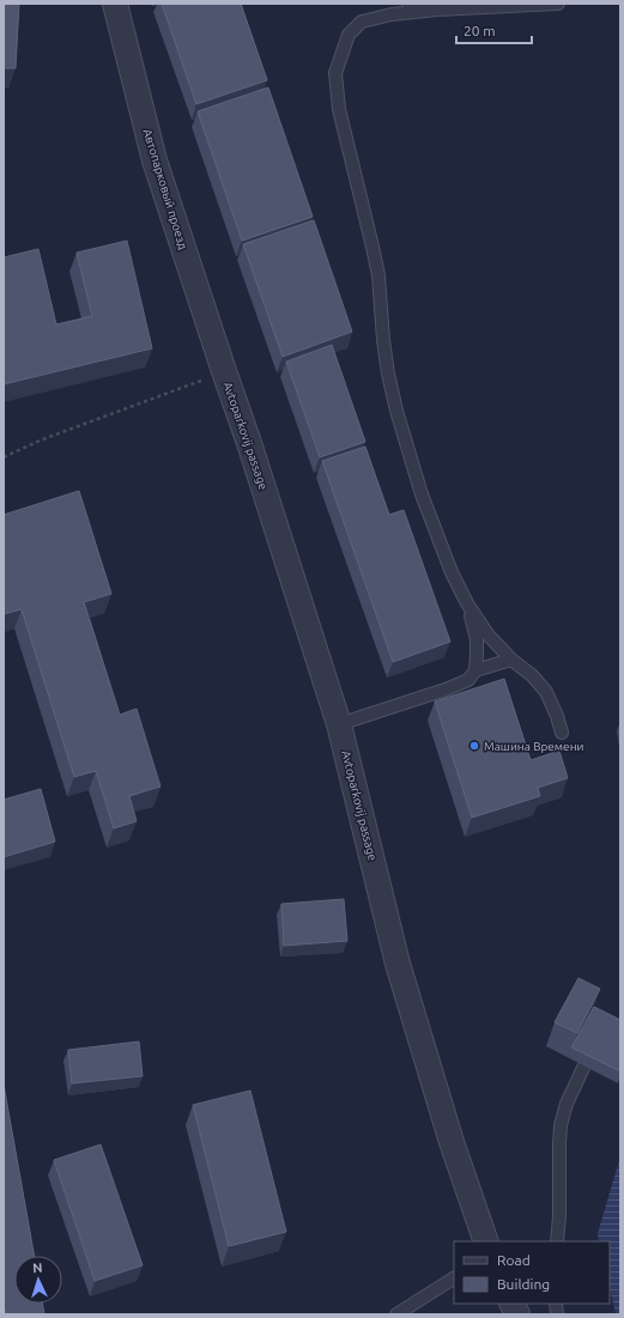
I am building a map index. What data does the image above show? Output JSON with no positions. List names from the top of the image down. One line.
{"streets":{"street":["Автопарковый проезд","Avtoparkovij passage"]},"crossings":[["Автопарковый проезд","Avtoparkovij passage"]],"places":["Машина Времени"],"legend":["Road","Building"],"scale_bar":"20 m","north":"top"}
